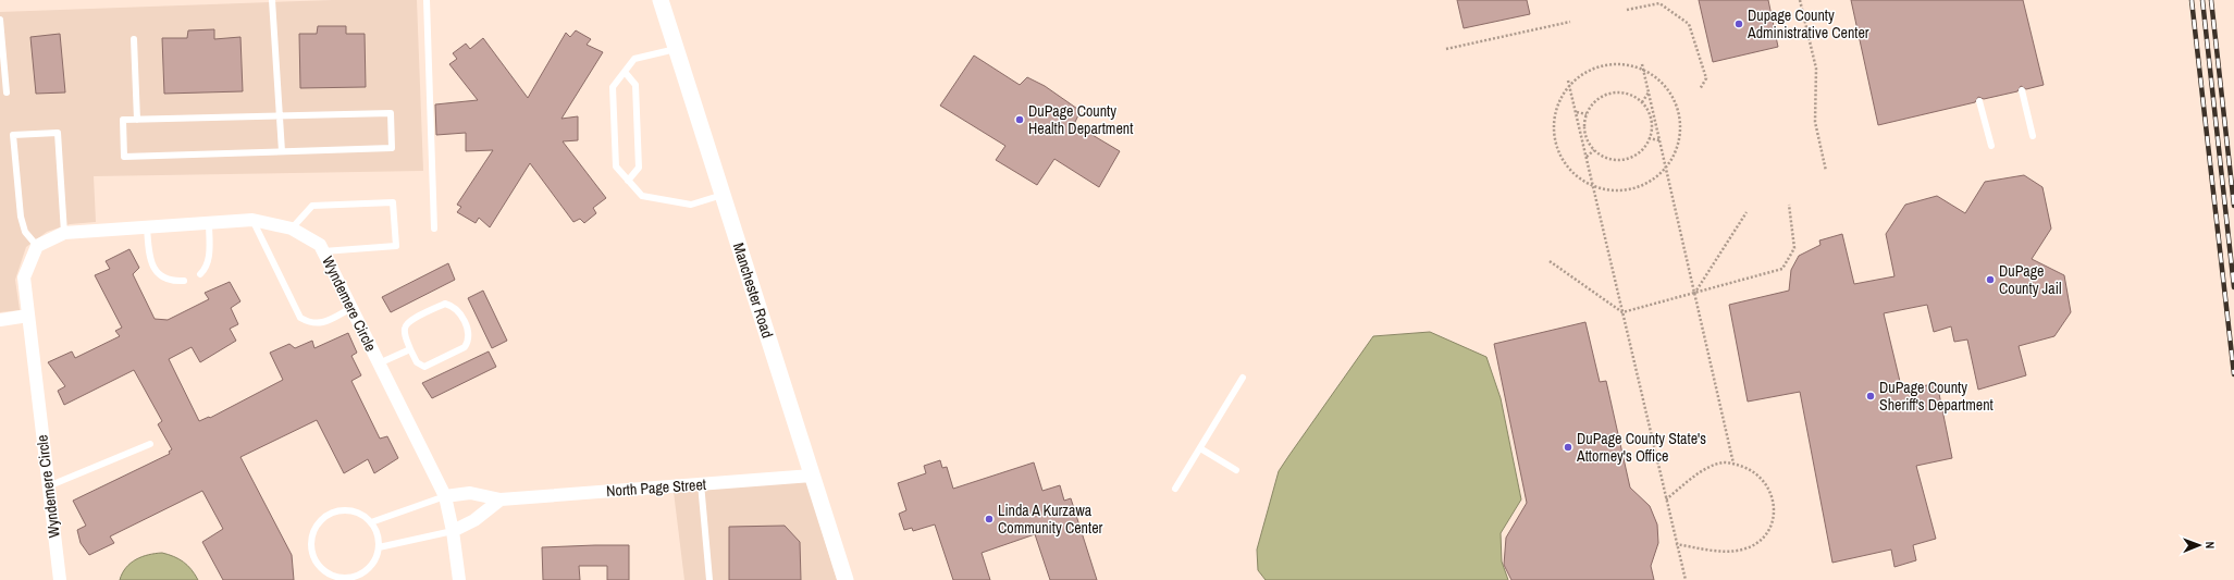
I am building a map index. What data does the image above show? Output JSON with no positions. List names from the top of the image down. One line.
{"streets":{"street":["Manchester Road","Wyndemere Circle","North Page Street"]},"crossings":[["Manchester Road","North Page Street"],["Wyndemere Circle","North Page Street"]],"places":["Dupage County Administrative Center","DuPage County Health Department","DuPage County Jail","DuPage County Sheriff's Department","DuPage County State's Attorney's Office","Linda A Kurzawa Community Center"],"north":"right"}
